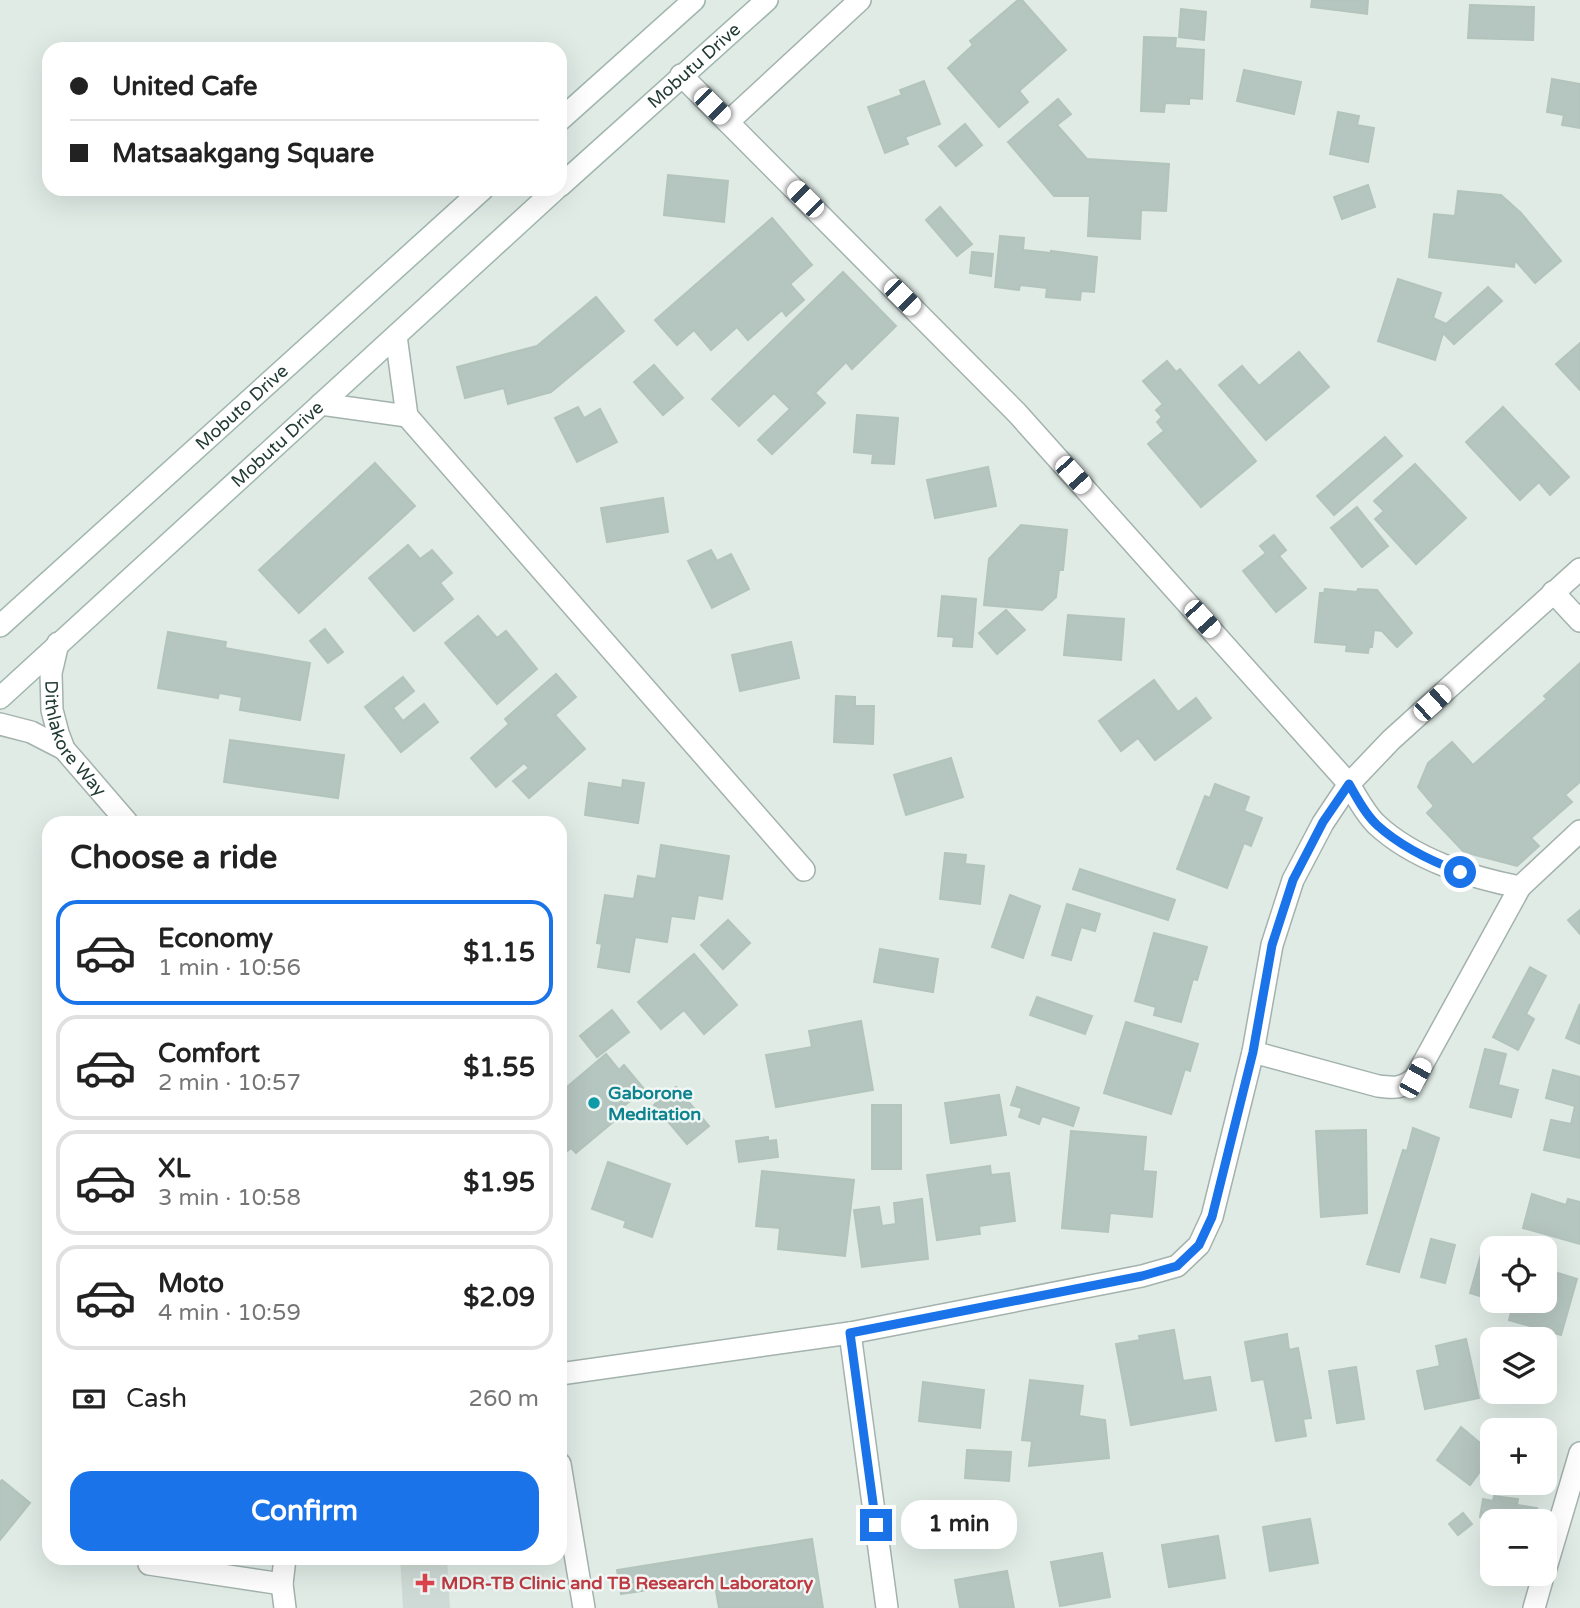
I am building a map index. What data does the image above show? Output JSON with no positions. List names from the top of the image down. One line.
{"streets":{"street":["Mobutu Drive","Mobuto Drive","Dithlakore Way"]},"crossings":[["Mobutu Drive","Dithlakore Way"]],"places":{"other":["Gaborone Meditation"],"health":["MDR-TB Clinic and TB Research Laboratory"]},"page":{"banner":["United Cafe","Matsaakgang Square"],"heading":"Choose a ride","list":[{"name":"Economy","note":"1 min · 10:56","value":"$1.15"},{"name":"Comfort","note":"2 min · 10:57","value":"$1.55"},{"name":"XL","note":"3 min · 10:58","value":"$1.95"},{"name":"Moto","note":"4 min · 10:59","value":"$2.09"}],"map_buttons":["+","−"],"pay":["Cash","260 m"],"buttons":"Confirm","bubble":"1 min"}}
